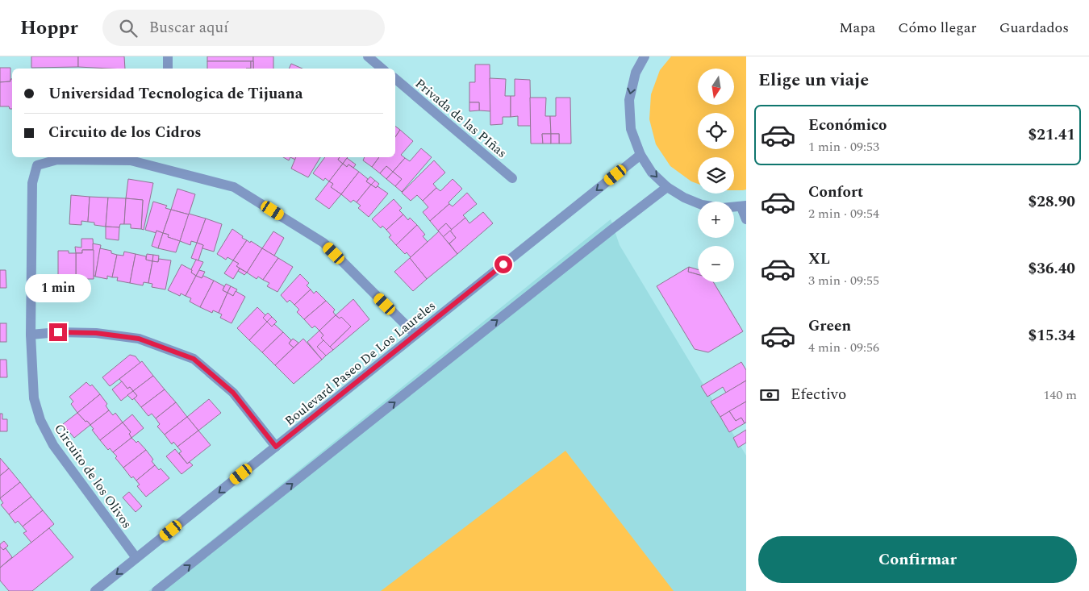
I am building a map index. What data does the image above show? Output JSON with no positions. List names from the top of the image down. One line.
{"streets":{"street":["Privada de las PIñas","Boulevard Paseo De Los Laureles","Circuito de los Olivos"]},"crossings":[["Boulevard Paseo De Los Laureles","Circuito de los Olivos"]],"north":"bottom","page":{"header":"Hoppr","search":"Buscar aquí","nav":["Mapa","Cómo llegar","Guardados"],"heading":"Elige un viaje","map_buttons":["+","−"],"banner":["Universidad Tecnologica de Tijuana","Circuito de los Cidros"],"list":[{"name":"Económico","note":"1 min · 09:53","value":"$21.41"},{"name":"Confort","note":"2 min · 09:54","value":"$28.90"},{"name":"XL","note":"3 min · 09:55","value":"$36.40"},{"name":"Green","note":"4 min · 09:56","value":"$15.34"}],"bubble":"1 min","pay":["Efectivo","140 m"],"buttons":"Confirmar"}}
